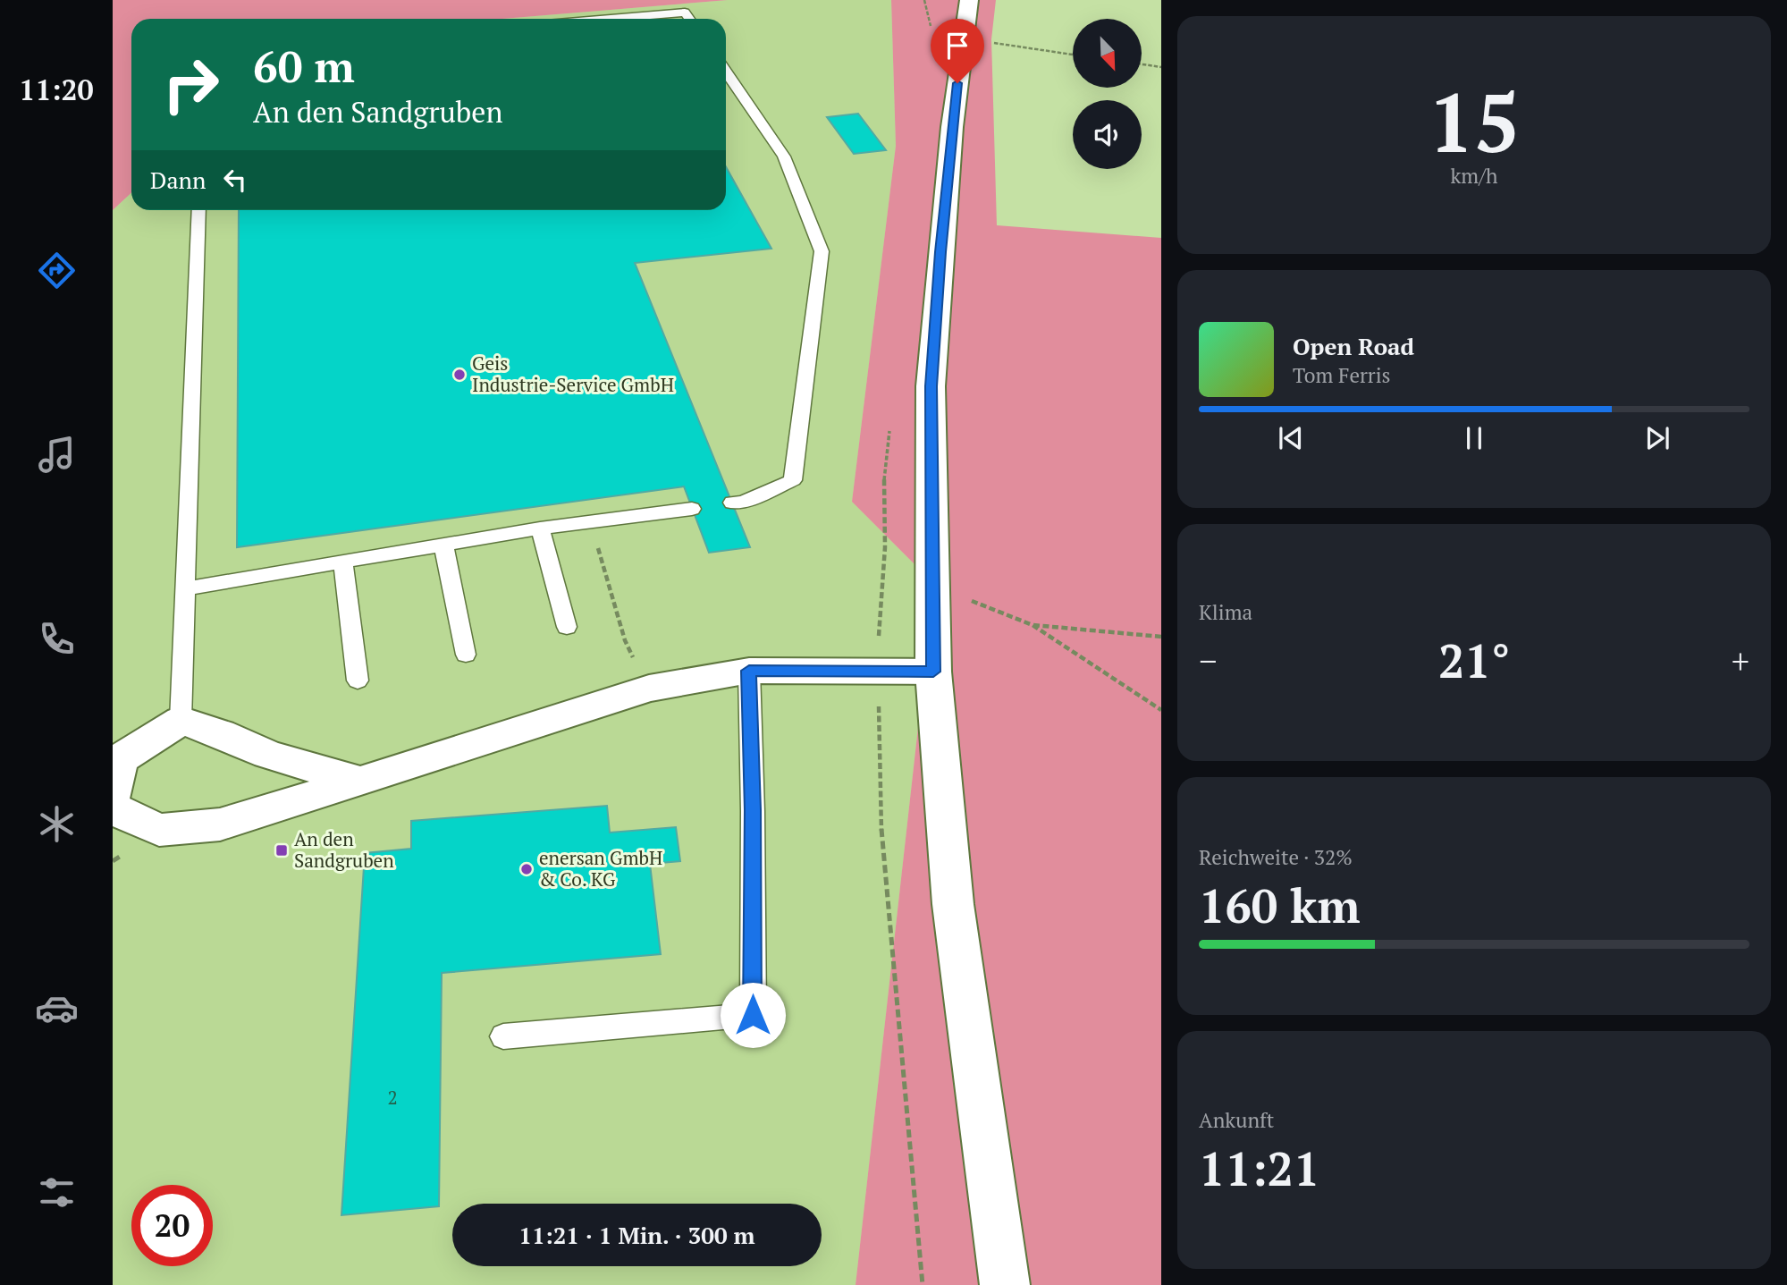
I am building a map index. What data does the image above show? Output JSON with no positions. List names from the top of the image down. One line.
{"places":{"other":["Geis Industrie-Service GmbH","enersan GmbH & Co. KG"],"transit":["An den Sandgruben"]},"house_numbers":["2"],"north":"bottom right","page":{"tabs":"11:20","tile":[["15","km/h"],"Klima",["Reichweite · 32%","160 km"],["Ankunft","11:21"]],"turn":["60 m","An den Sandgruben"],"then":"Dann","song":["Open Road","Tom Ferris"],"heat":["−","21°","+"],"limit":"20","trip":"11:21 · 1 Min. · 300 m"}}
